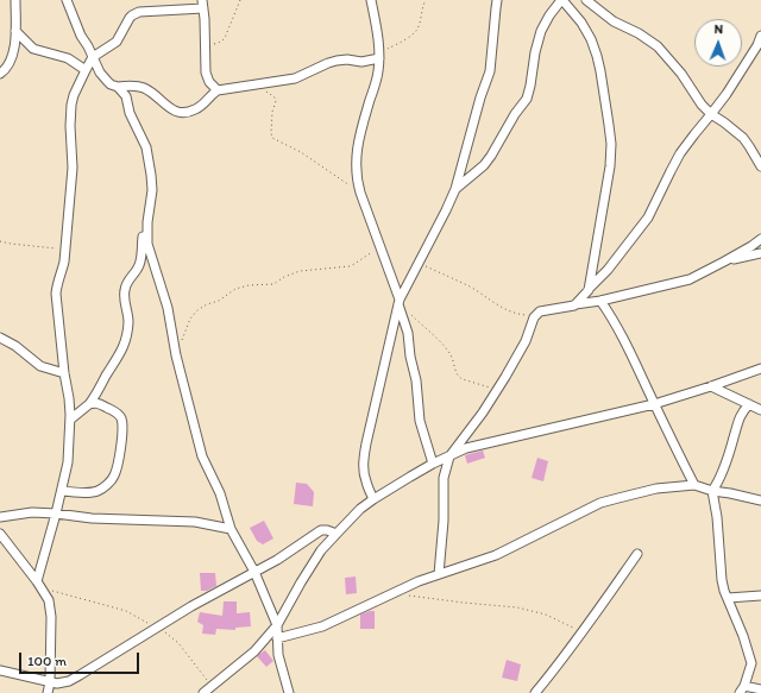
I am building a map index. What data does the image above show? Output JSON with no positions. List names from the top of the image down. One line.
{"scale_bar":"100 m","north":"top"}
